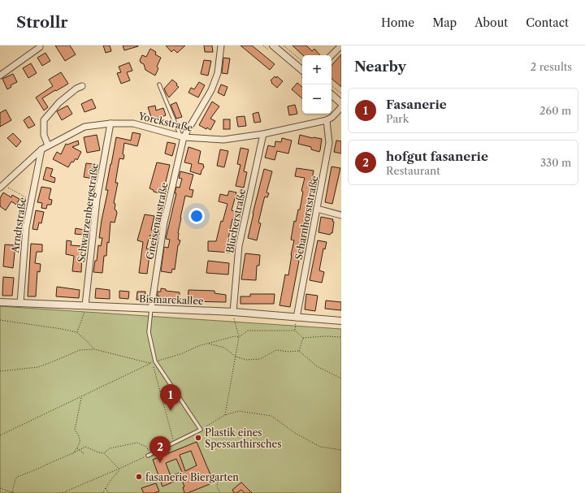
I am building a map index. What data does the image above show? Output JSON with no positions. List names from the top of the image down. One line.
{"streets":{"street":["Yorckstraße","Schwarzenbergstraße","Scharnhorststraße","Gneisenaustraße","Blücherstraße","Arndtstraße","Bismarckallee"]},"crossings":[["Yorckstraße","Schwarzenbergstraße"],["Yorckstraße","Scharnhorststraße"],["Yorckstraße","Gneisenaustraße"],["Yorckstraße","Blücherstraße"],["Yorckstraße","Arndtstraße"],["Schwarzenbergstraße","Bismarckallee"],["Scharnhorststraße","Bismarckallee"],["Gneisenaustraße","Bismarckallee"],["Blücherstraße","Bismarckallee"],["Arndtstraße","Bismarckallee"]],"places":["Plastik eines Spessarthirsches","fasanerie Biergarten"],"page":{"header":"Strollr","nav":["Home","Map","About","Contact"],"heading":["Nearby","2 results"],"map_buttons":["+","−"],"list":[{"mark":"1","name":"Fasanerie","note":"Park","value":"260 m"},{"mark":"2","name":"hofgut fasanerie","note":"Restaurant","value":"330 m"}],"pins":["1","2"]}}
